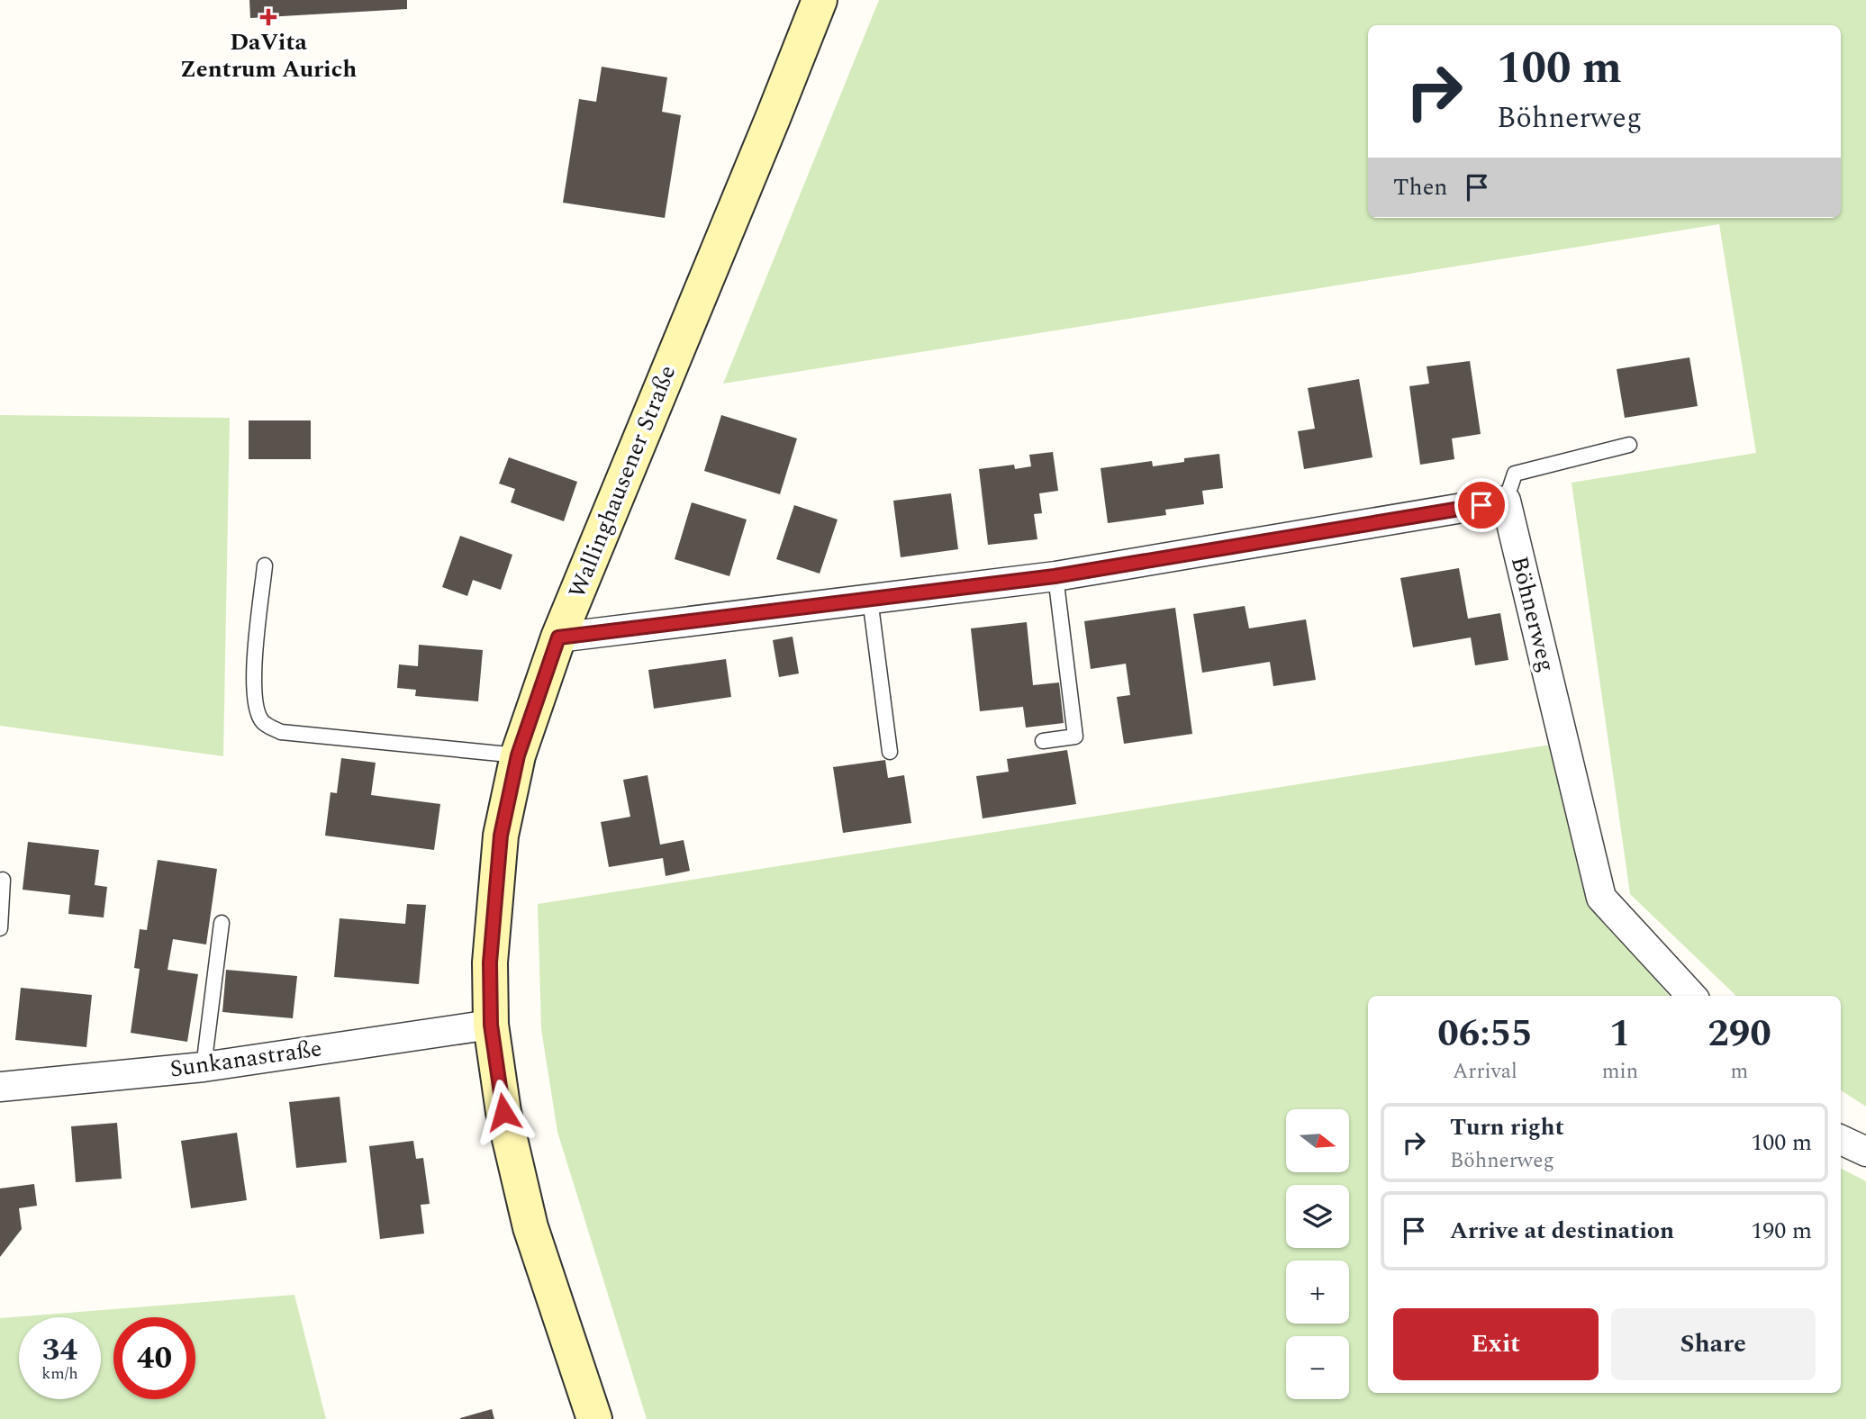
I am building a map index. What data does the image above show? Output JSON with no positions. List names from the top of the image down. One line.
{"streets":{"street":["Wallinghausener Straße","Böhnerweg","Sunkanastraße"]},"crossings":[["Wallinghausener Straße","Sunkanastraße"]],"places":{"health":["DaVita Zentrum Aurich"]},"north":"right","page":{"turn":["100 m","Böhnerweg"],"then":"Then","eta":["06:55","Arrival","1","min","290","m"],"list":[{"name":"Turn right","note":"Böhnerweg","value":"100 m"},{"name":"Arrive at destination","value":"190 m"}],"map_buttons":["+","−"],"buttons":["Exit","Share"],"speed":"34 km/h","limit":"40"}}
